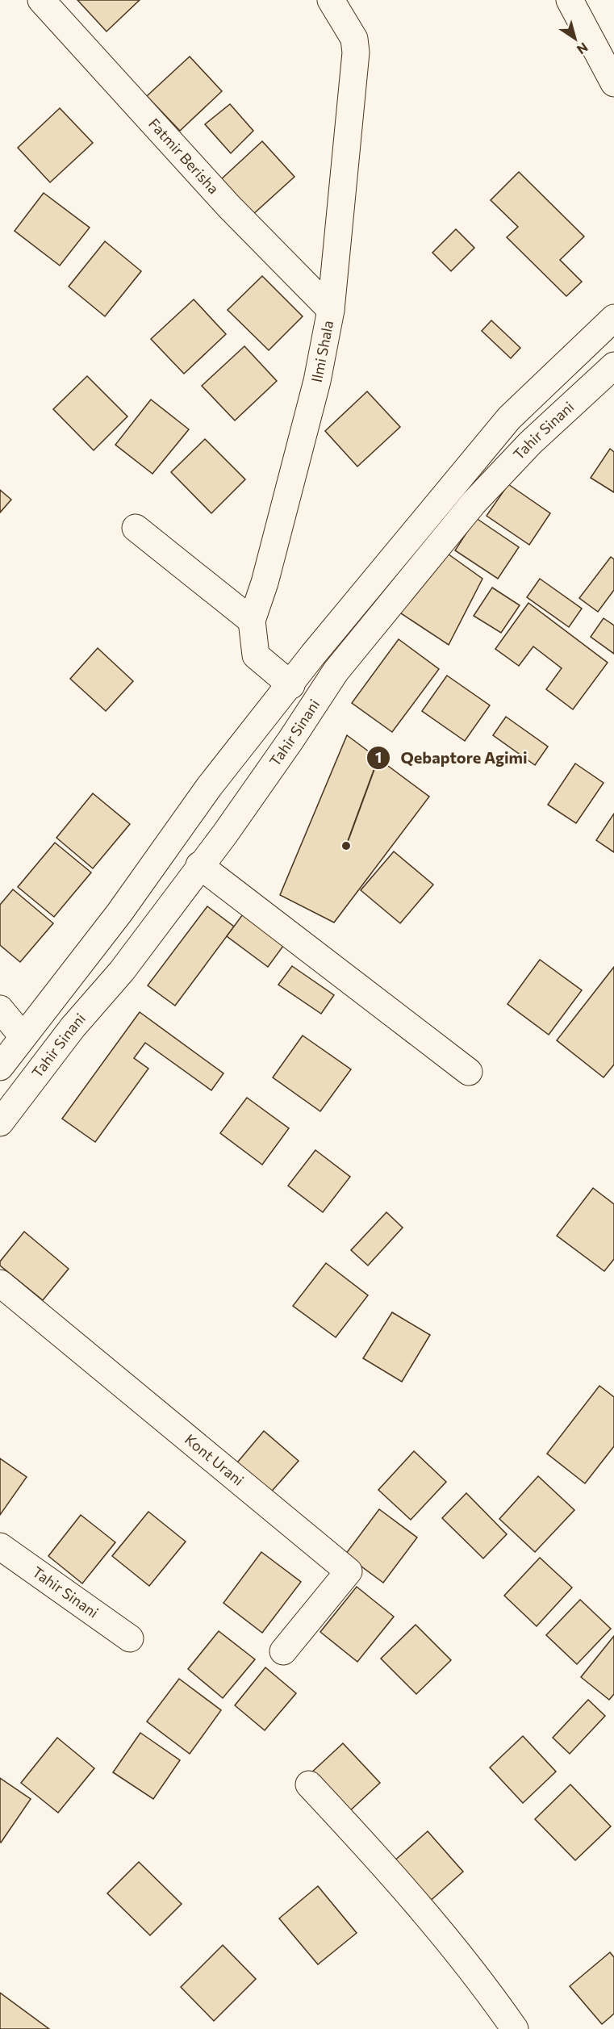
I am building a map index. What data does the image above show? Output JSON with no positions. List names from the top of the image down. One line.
{"streets":{"street":["Fatmir Berisha","Ilmi Shala","Tahir Sinani","Kont Urani"]},"crossings":[["Fatmir Berisha","Ilmi Shala"],["Ilmi Shala","Tahir Sinani"]],"places":["Qebaptore Agimi"],"north":"bottom right"}
